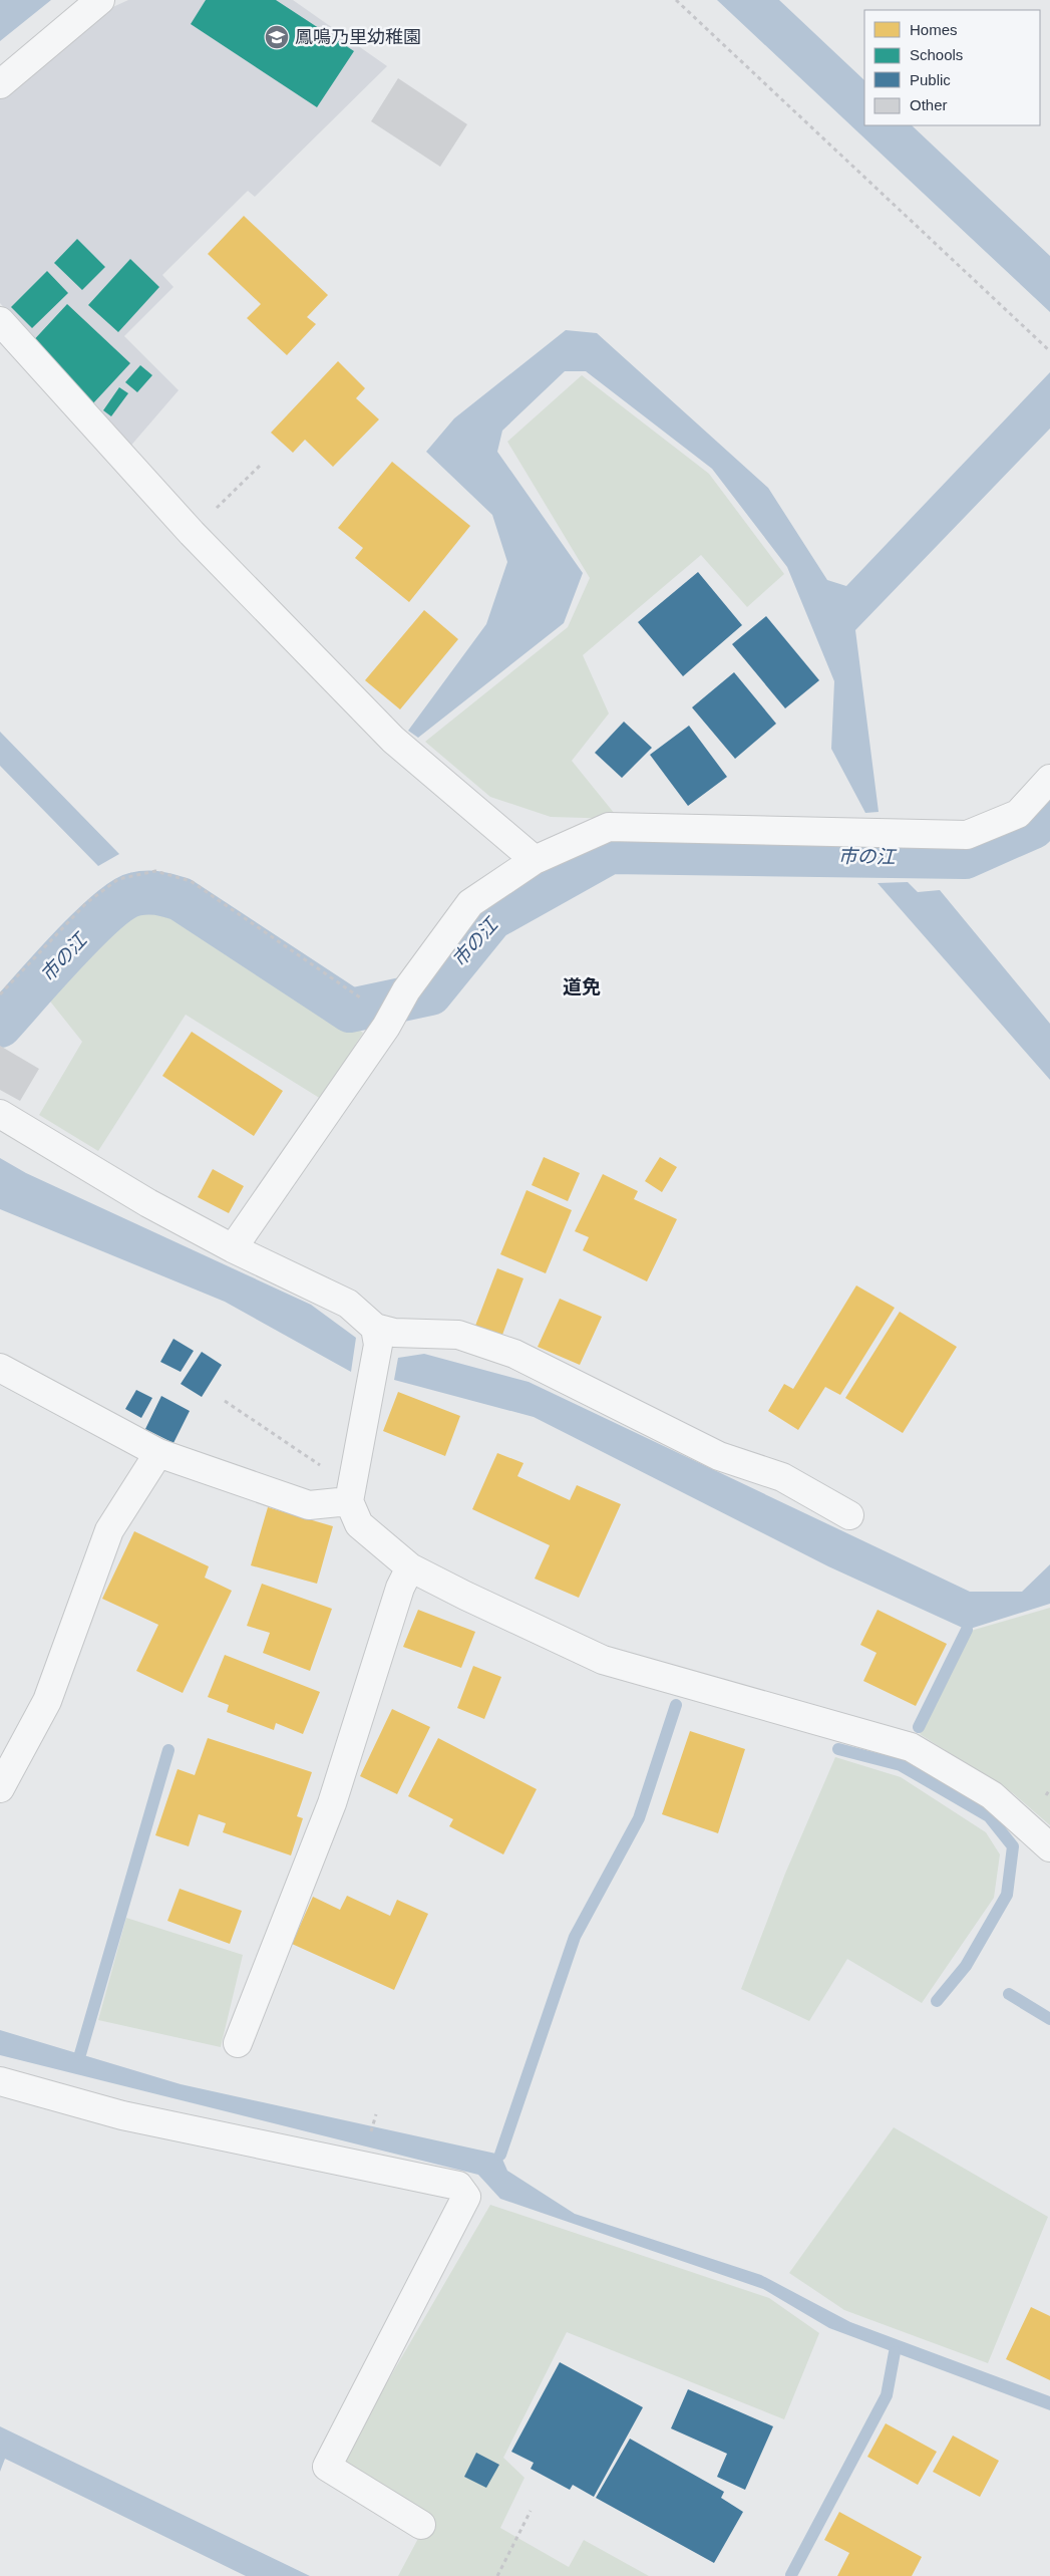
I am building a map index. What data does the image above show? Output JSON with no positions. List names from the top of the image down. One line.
{"districts":["道免"],"water":["市の江"],"places":{"school or university":["鳳鳴乃里幼稚園"]},"legend":["Homes","Schools","Public","Other"]}
